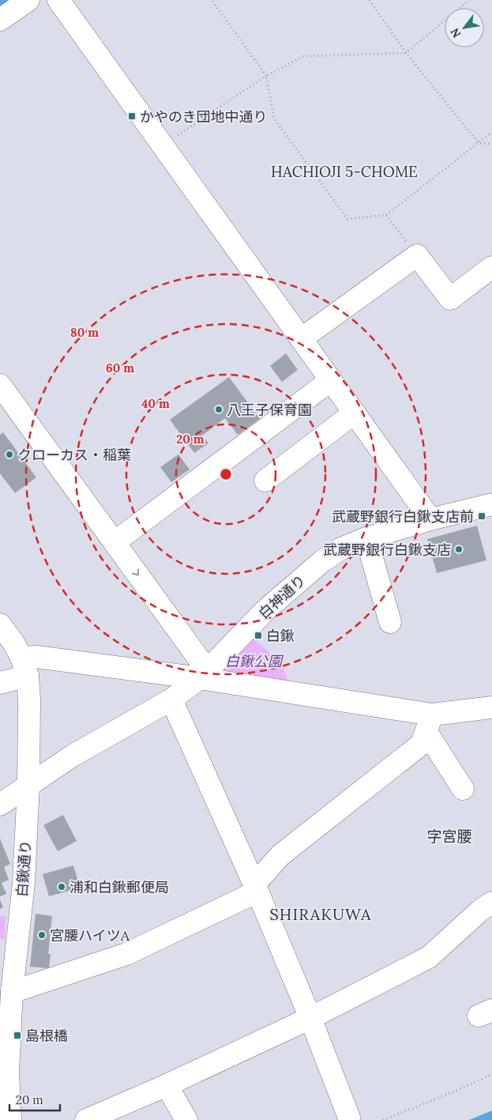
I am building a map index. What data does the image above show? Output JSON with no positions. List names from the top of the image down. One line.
{"streets":{"street":["白神通り","白鍬通り"]},"crossings":[["白神通り","白鍬通り"]],"districts":["HACHIOJI 5-CHOME","字宮腰","SHIRAKUWA"],"parks":["白鍬公園"],"places":{"transit":["かやのき団地中通り","武蔵野銀行白鍬支店前","白鍬","島根橋"],"other":["八王子保育園","クローカス・稲葉","武蔵野銀行白鍬支店","浦和白鍬郵便局","宮腰ハイツA"]},"scale_bar":"20 m","north":"bottom left","rings":["80 m","60 m","40 m","20 m"]}
